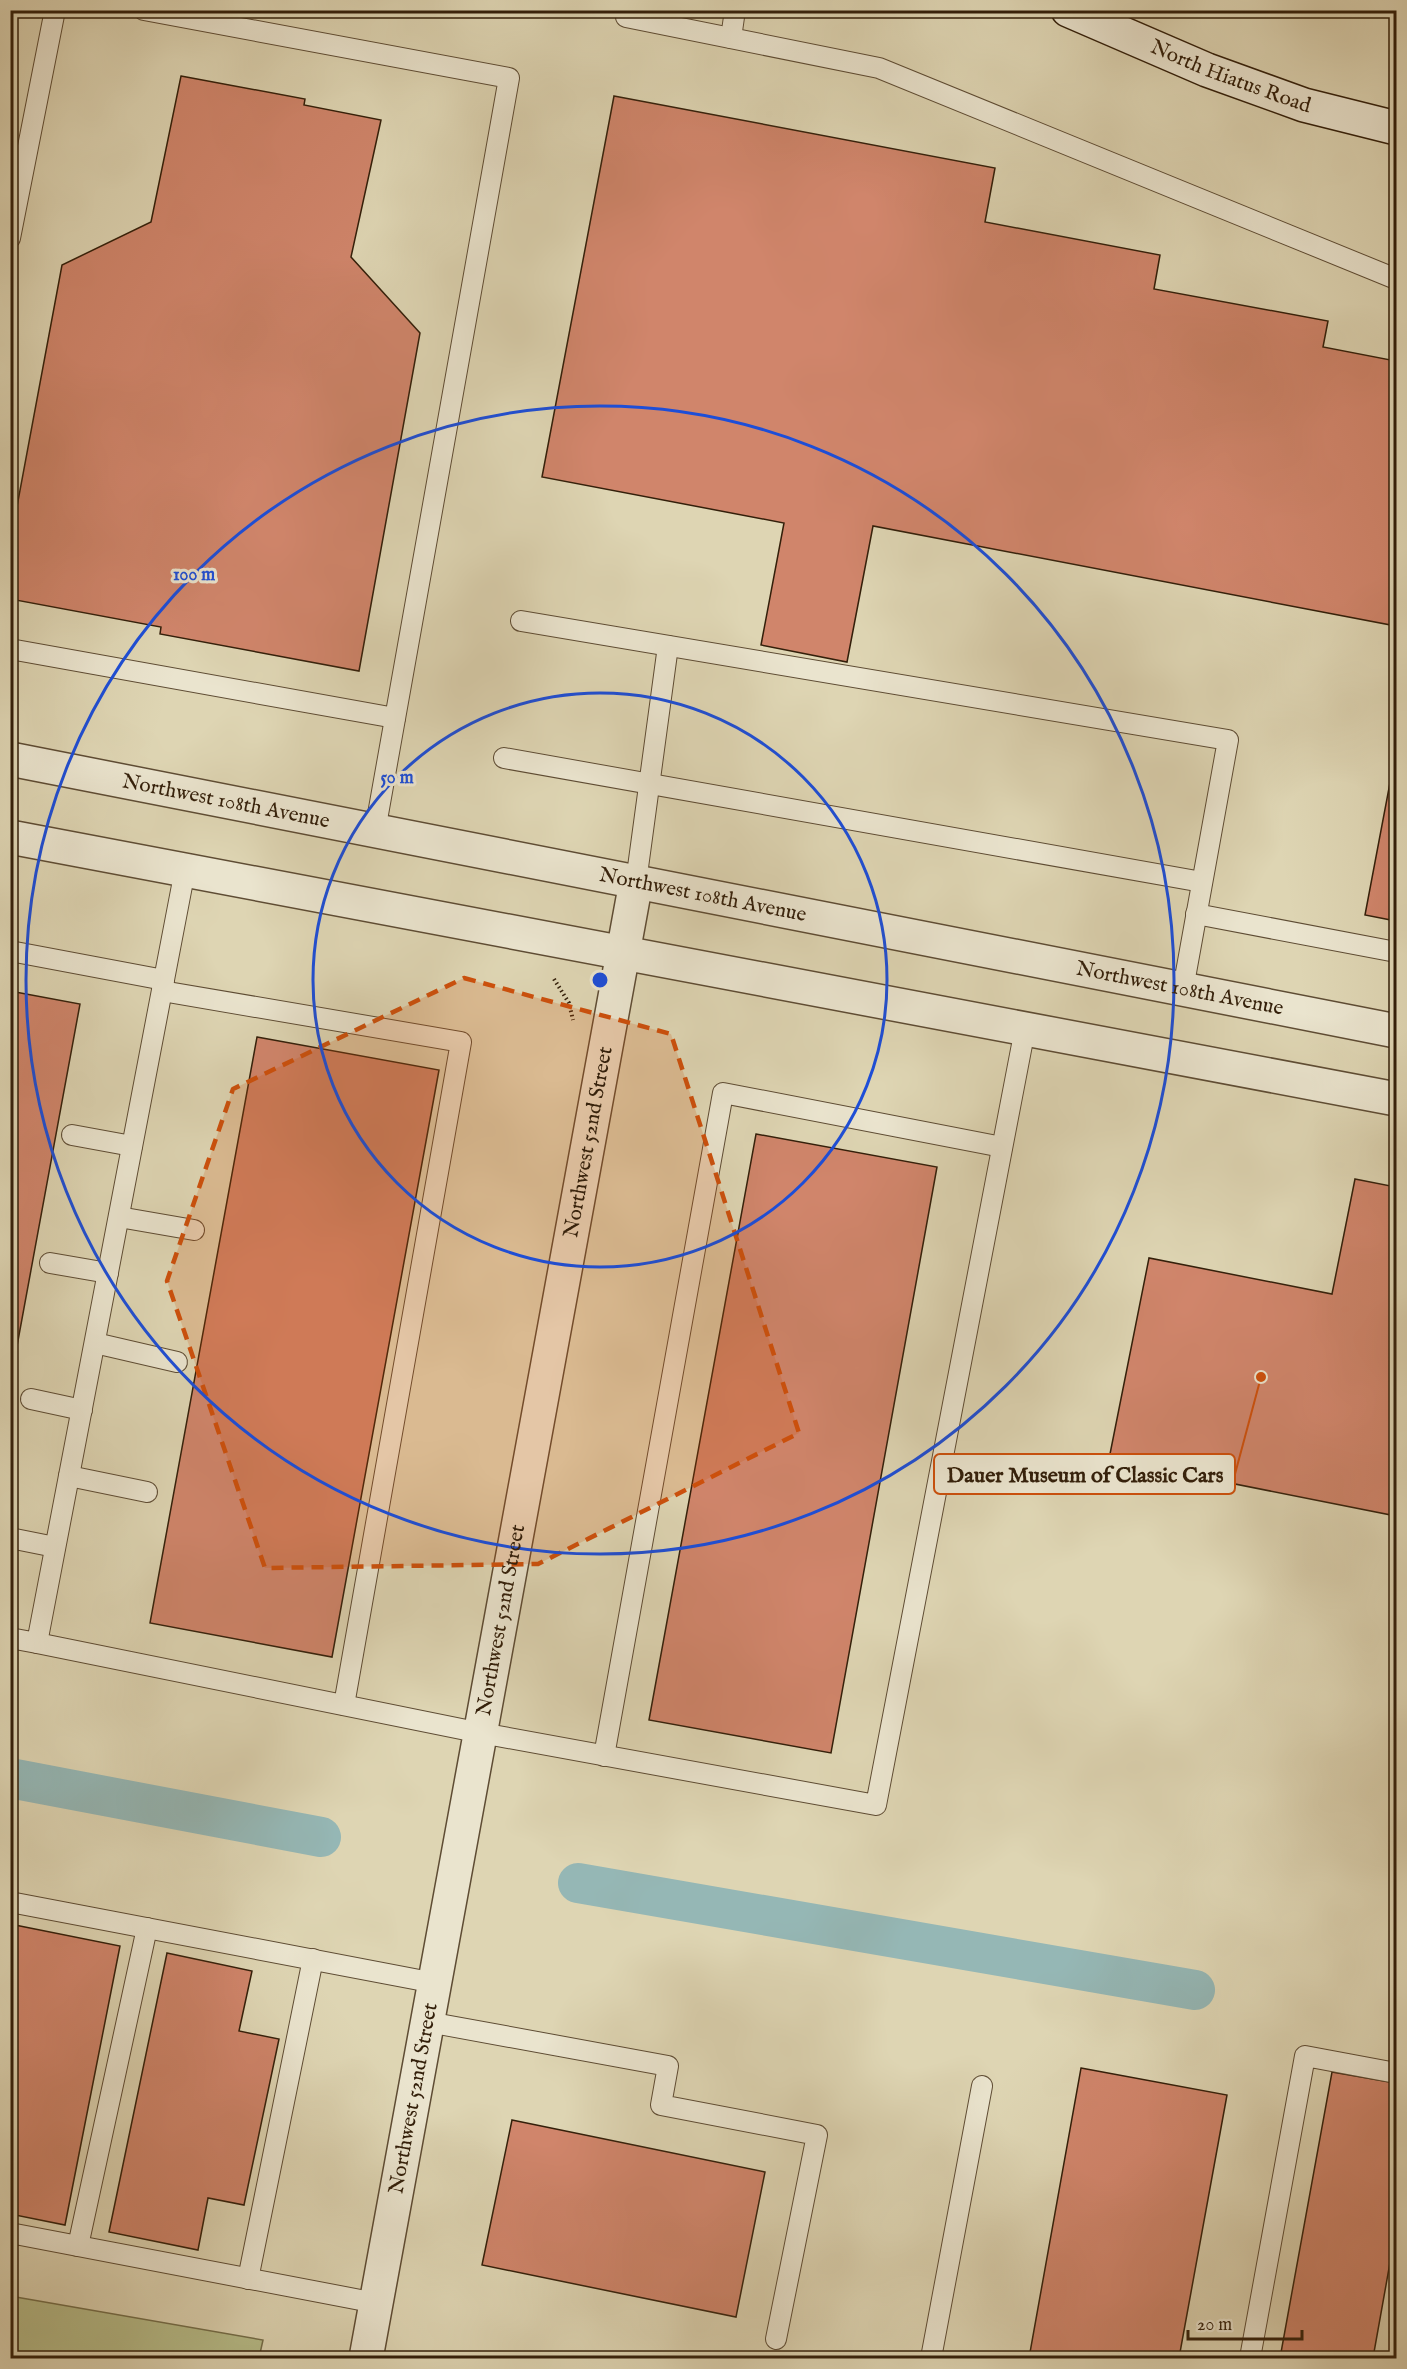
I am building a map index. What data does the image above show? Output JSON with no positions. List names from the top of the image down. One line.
{"streets":{"street":["North Hiatus Road","Northwest 108th Avenue","Northwest 52nd Street"]},"crossings":[["Northwest 108th Avenue","Northwest 52nd Street"]],"places":["Dauer Museum of Classic Cars"],"scale_bar":"20 m","rings":["100 m","50 m"]}
